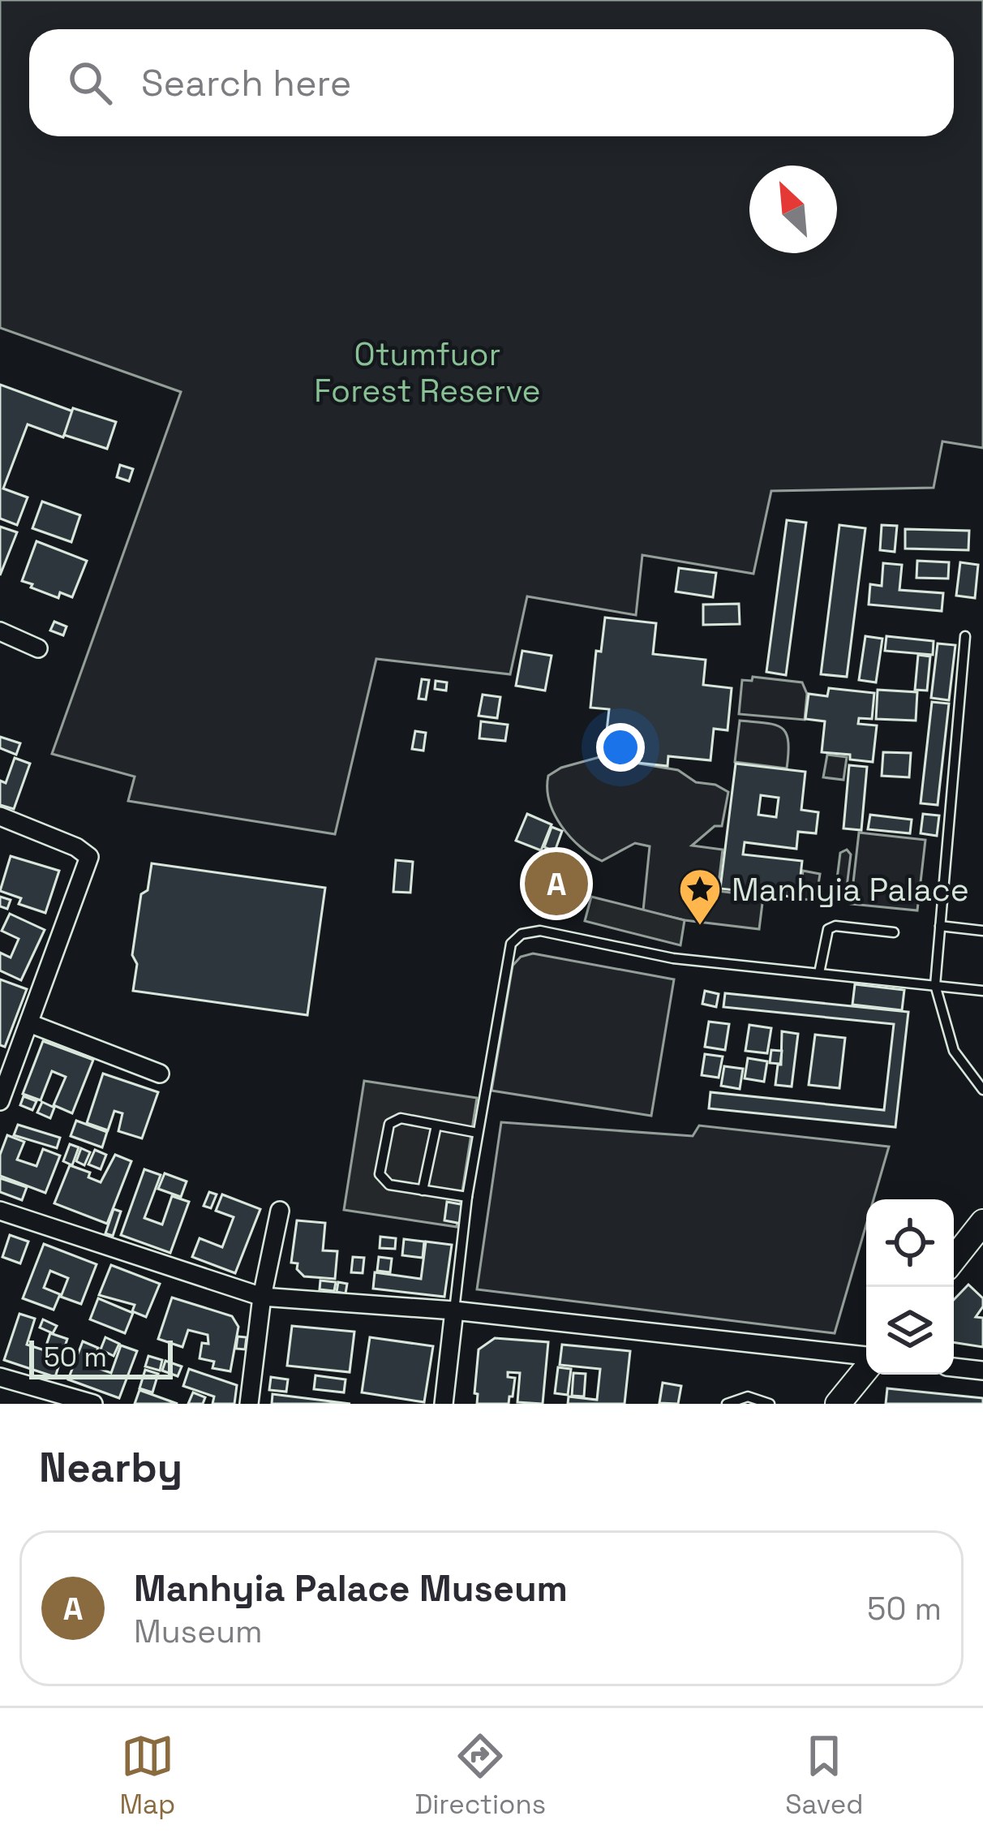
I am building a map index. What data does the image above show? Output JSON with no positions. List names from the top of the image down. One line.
{"parks":["Otumfuor Forest Reserve"],"places":{"place":["Manhyia Palace"]},"scale_bar":"50 m","north":"top left","page":{"search":"Search here","pins":"A","scale":"50 m","heading":"Nearby","list":[{"mark":"A","name":"Manhyia Palace Museum","note":"Museum","value":"50 m"}],"nav":["Map","Directions","Saved"]}}
